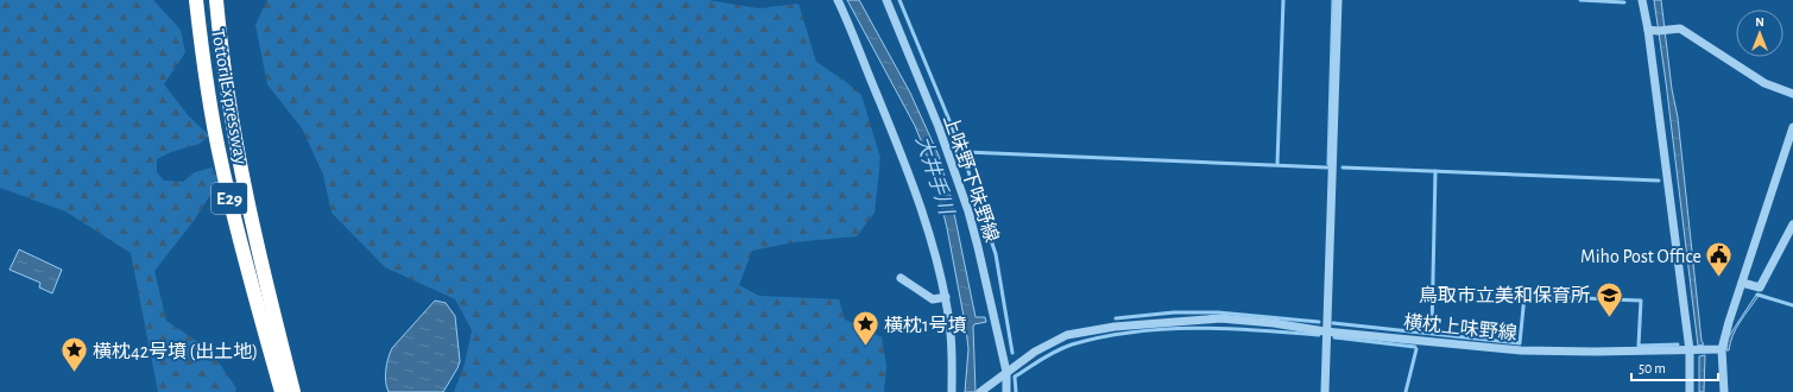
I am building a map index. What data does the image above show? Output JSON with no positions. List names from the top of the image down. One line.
{"streets":{"highway":["Tottori Expressway","E29"],"street":["上味野下味野線","横枕上味野線"]},"crossings":[["上味野下味野線","横枕上味野線"]],"water":["大井手川"],"places":{"public building":["Miho Post Office"],"school or university":["鳥取市立美和保育所"],"place":["横枕1号墳","横枕42号墳 (出土地)"]},"scale_bar":"50 m","north":"top"}
